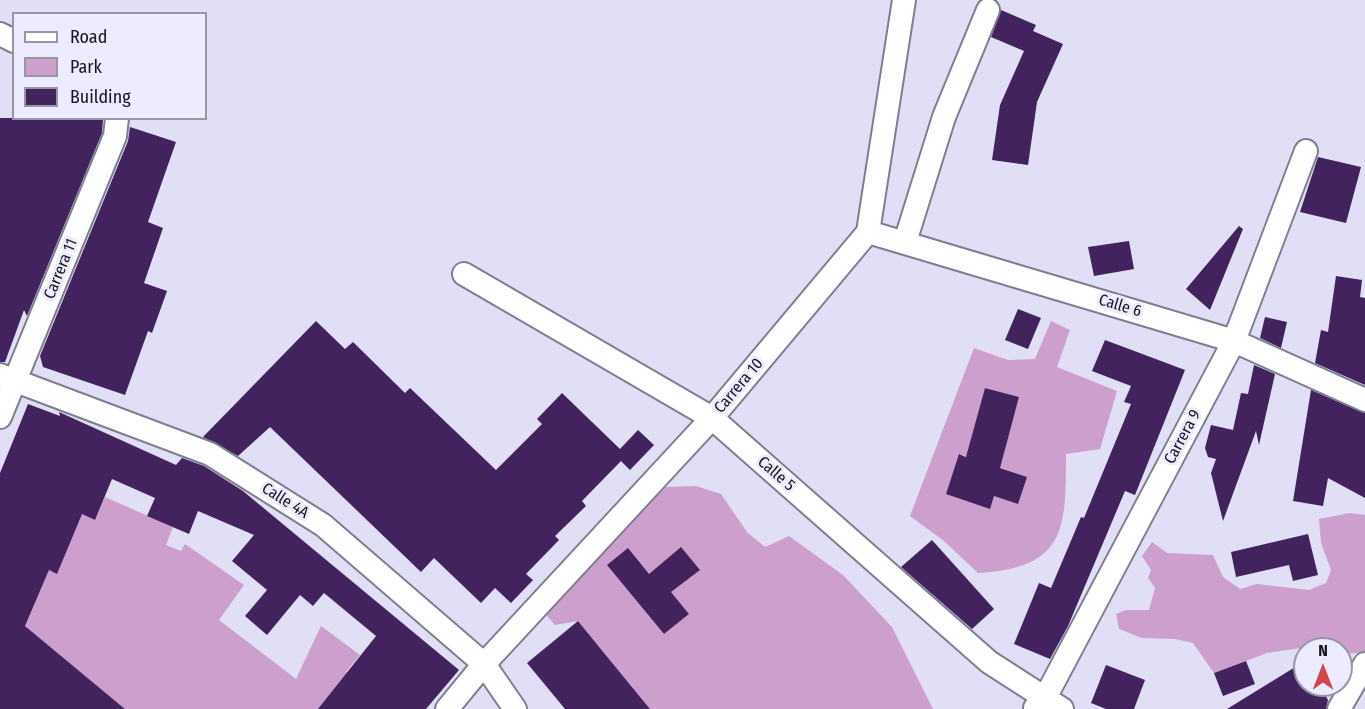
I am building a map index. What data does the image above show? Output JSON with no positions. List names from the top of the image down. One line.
{"streets":{"street":["Carrera 11","Calle 6","Carrera 10","Carrera 9","Calle 5","Calle 4A"]},"crossings":[["Carrera 11","Calle 4A"],["Calle 6","Carrera 10"],["Calle 6","Carrera 9"],["Carrera 10","Calle 5"],["Carrera 10","Calle 4A"],["Carrera 9","Calle 5"]],"legend":["Road","Park","Building"],"north":"top"}
